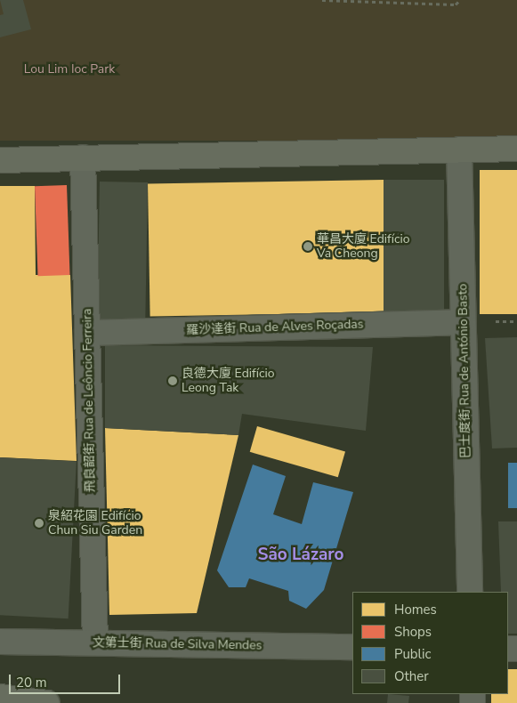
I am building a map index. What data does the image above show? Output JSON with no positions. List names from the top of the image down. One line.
{"streets":{"street":["羅沙達街 Rua de Alves Roçadas","巴士度街 Rua de António Basto","飛良韶街 Rua de Leôncio Ferreira","文第士街 Rua de Silva Mendes"]},"crossings":[["羅沙達街 Rua de Alves Roçadas","巴士度街 Rua de António Basto"],["羅沙達街 Rua de Alves Roçadas","飛良韶街 Rua de Leôncio Ferreira"],["飛良韶街 Rua de Leôncio Ferreira","文第士街 Rua de Silva Mendes"]],"districts":["São Lázaro"],"parks":["Lou Lim Ioc Park"],"places":["華昌大廈 Edifício Va Cheong","良德大廈 Edifício Leong Tak","泉紹花園 Edifício Chun Siu Garden"],"legend":["Homes","Shops","Public","Other"],"scale_bar":"20 m"}
